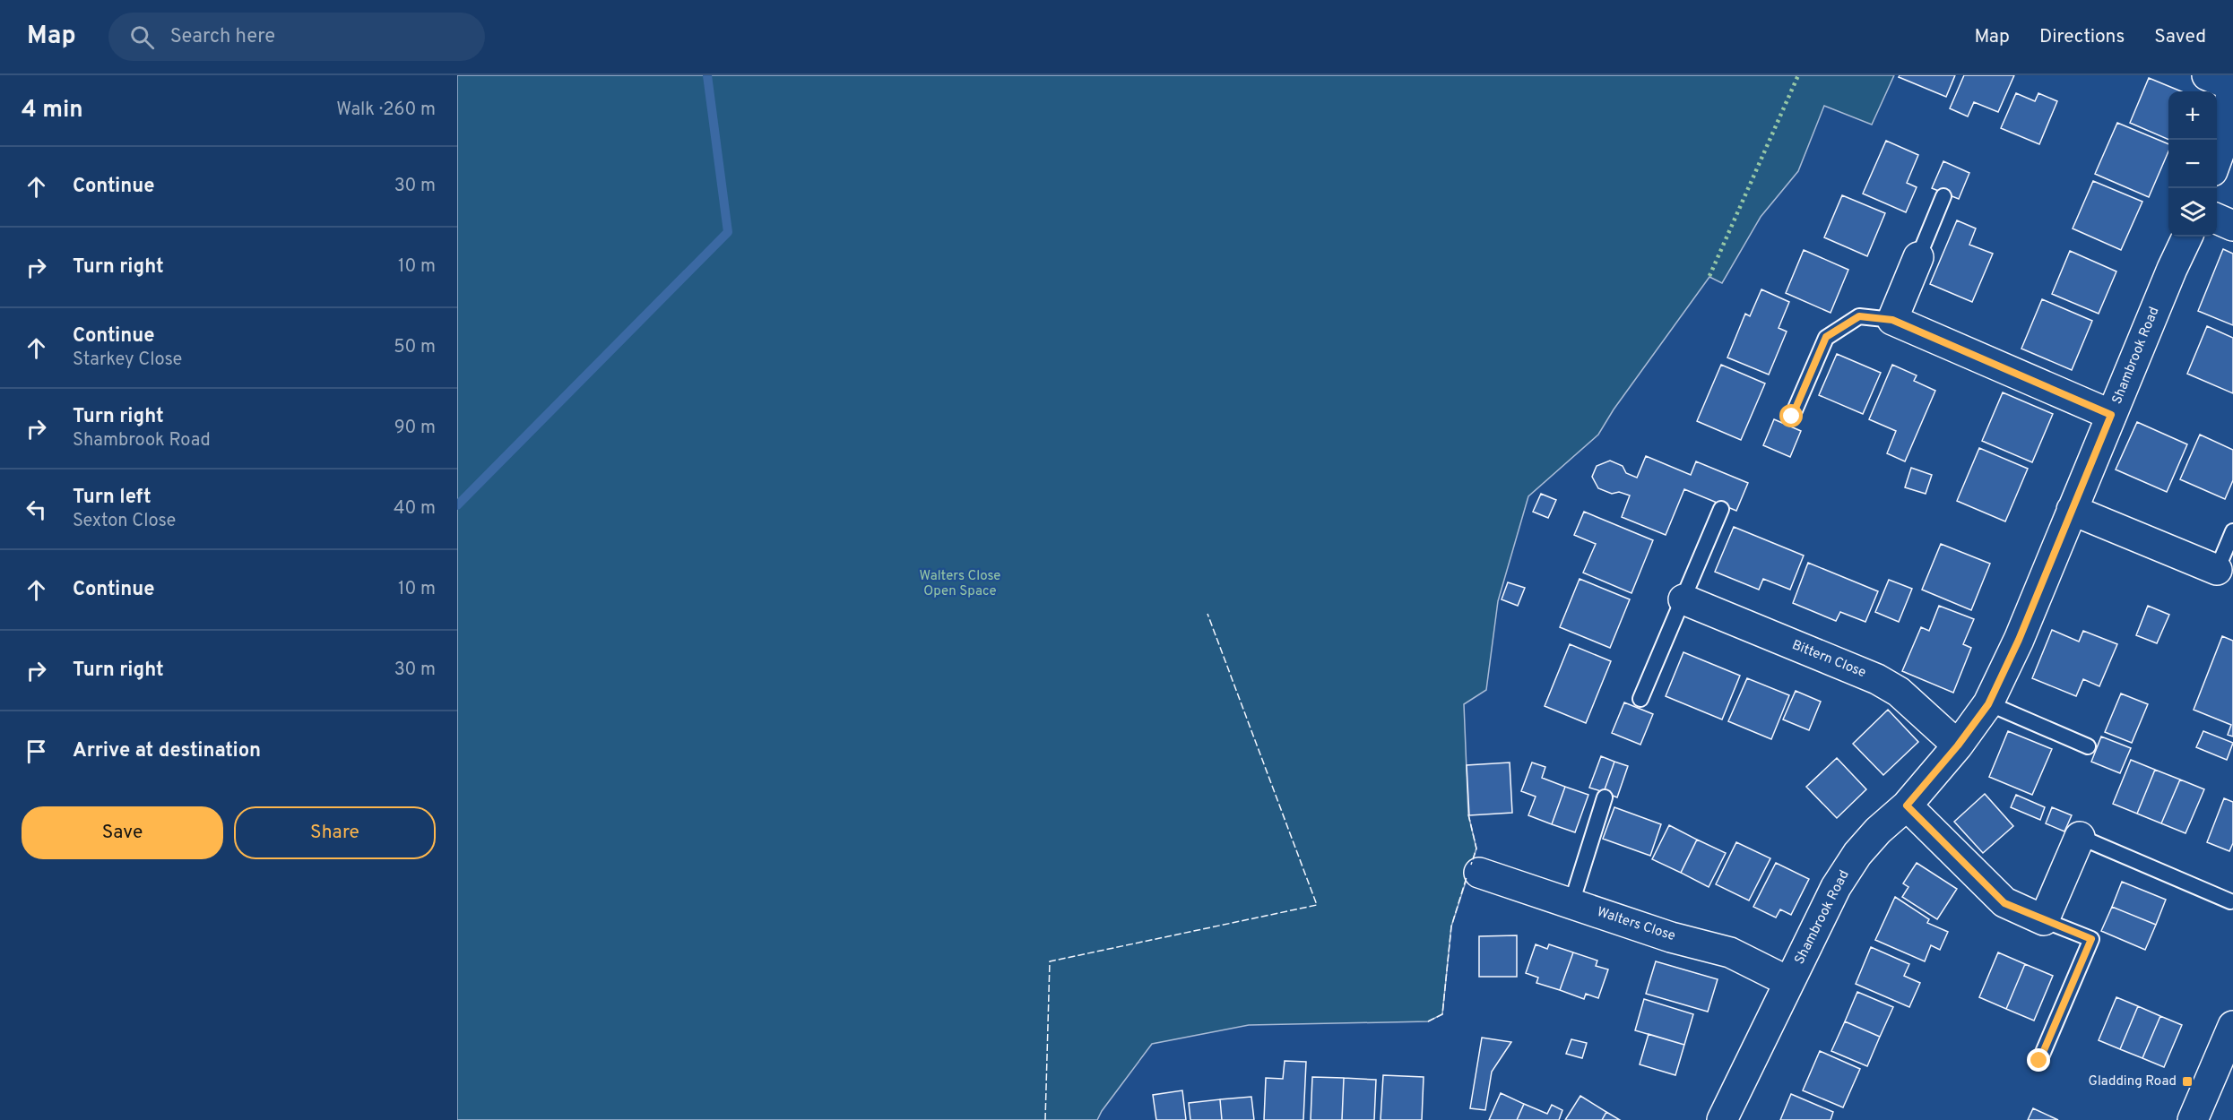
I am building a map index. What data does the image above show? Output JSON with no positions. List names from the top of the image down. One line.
{"streets":{"street":["Shambrook Road","Bittern Close","Walters Close"]},"crossings":[["Shambrook Road","Bittern Close"],["Shambrook Road","Walters Close"]],"parks":["Walters Close Open Space"],"places":{"transit":["Gladding Road"]},"page":{"header":"Map","search":"Search here","nav":["Map","Directions","Saved"],"heading":["4 min","Walk · 260 m"],"map_buttons":["+","−"],"list":[["Continue","30 m"],["Turn right","10 m"],["Continue","Starkey Close","50 m"],["Turn right","Shambrook Road","90 m"],["Turn left","Sexton Close","40 m"],["Continue","10 m"],["Turn right","30 m"],"Arrive at destination"],"buttons":["Save","Share"]}}
